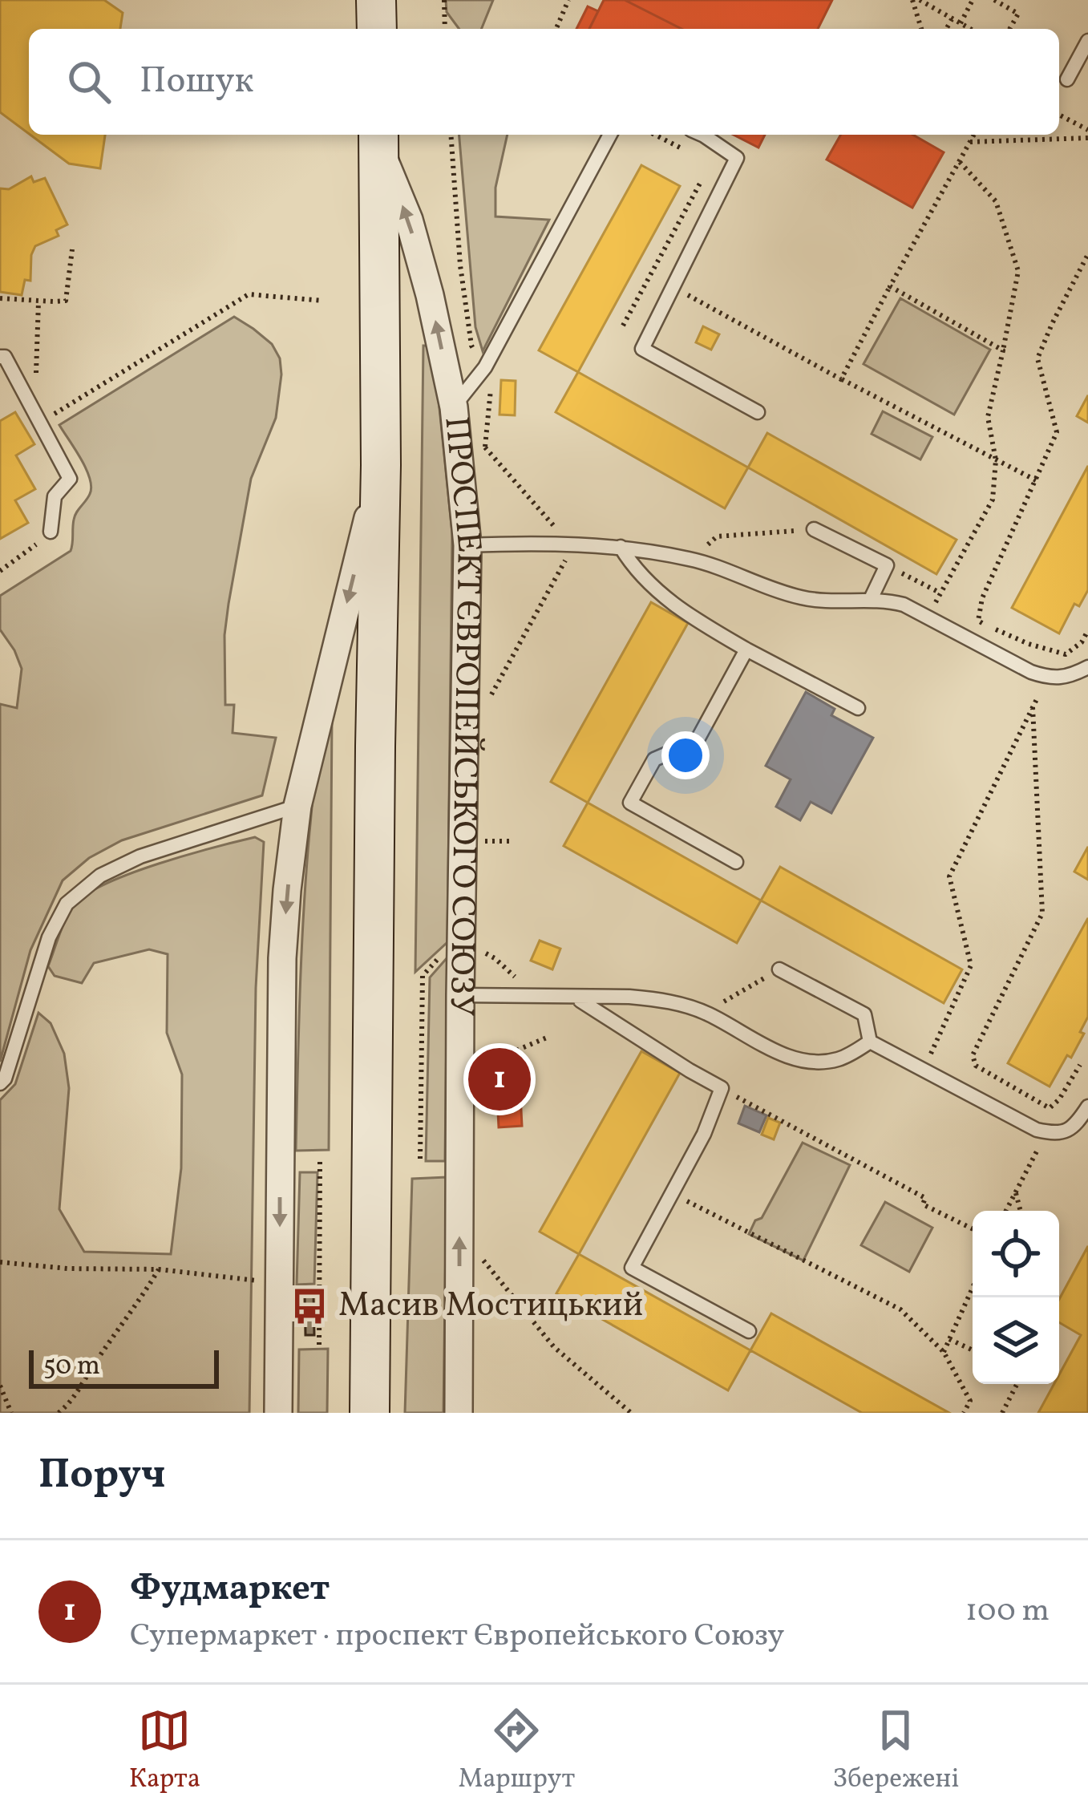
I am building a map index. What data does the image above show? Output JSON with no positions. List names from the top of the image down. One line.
{"streets":{"main road":["ПРОСПЕКТ ЄВРОПЕЙСЬКОГО СОЮЗУ"]},"places":{"bus stop":["Масив Мостицький"]},"scale_bar":"50 m","page":{"search":"Пошук","pins":"1","scale":"50 m","heading":"Поруч","list":[{"mark":"1","name":"Фудмаркет","note":"Супермаркет · проспект Європейського Союзу","value":"100 m"}],"nav":["Карта","Маршрут","Збережені"]}}
